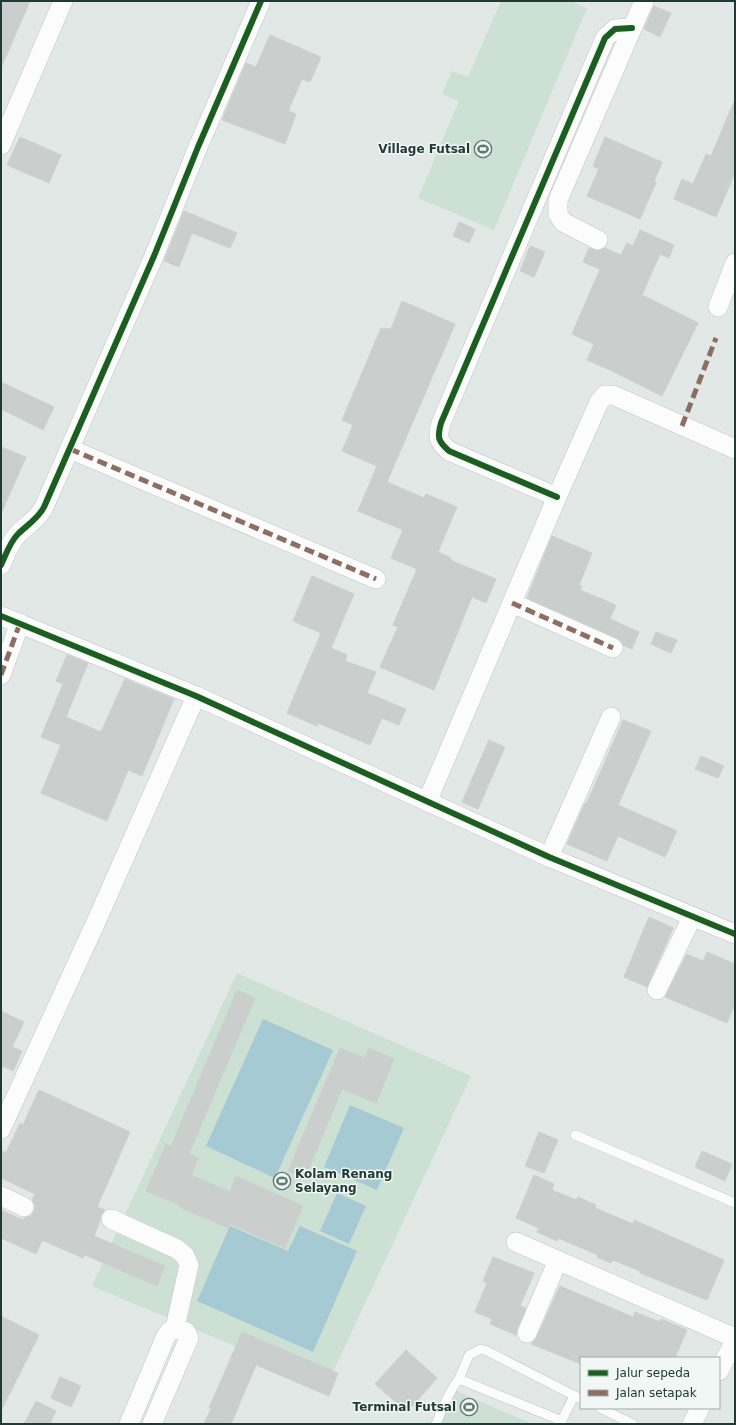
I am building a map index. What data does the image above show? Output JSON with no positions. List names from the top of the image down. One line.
{"places":{"sports":["Village Futsal","Kolam Renang Selayang","Terminal Futsal"]},"legend":["Jalur sepeda","Jalan setapak"]}
